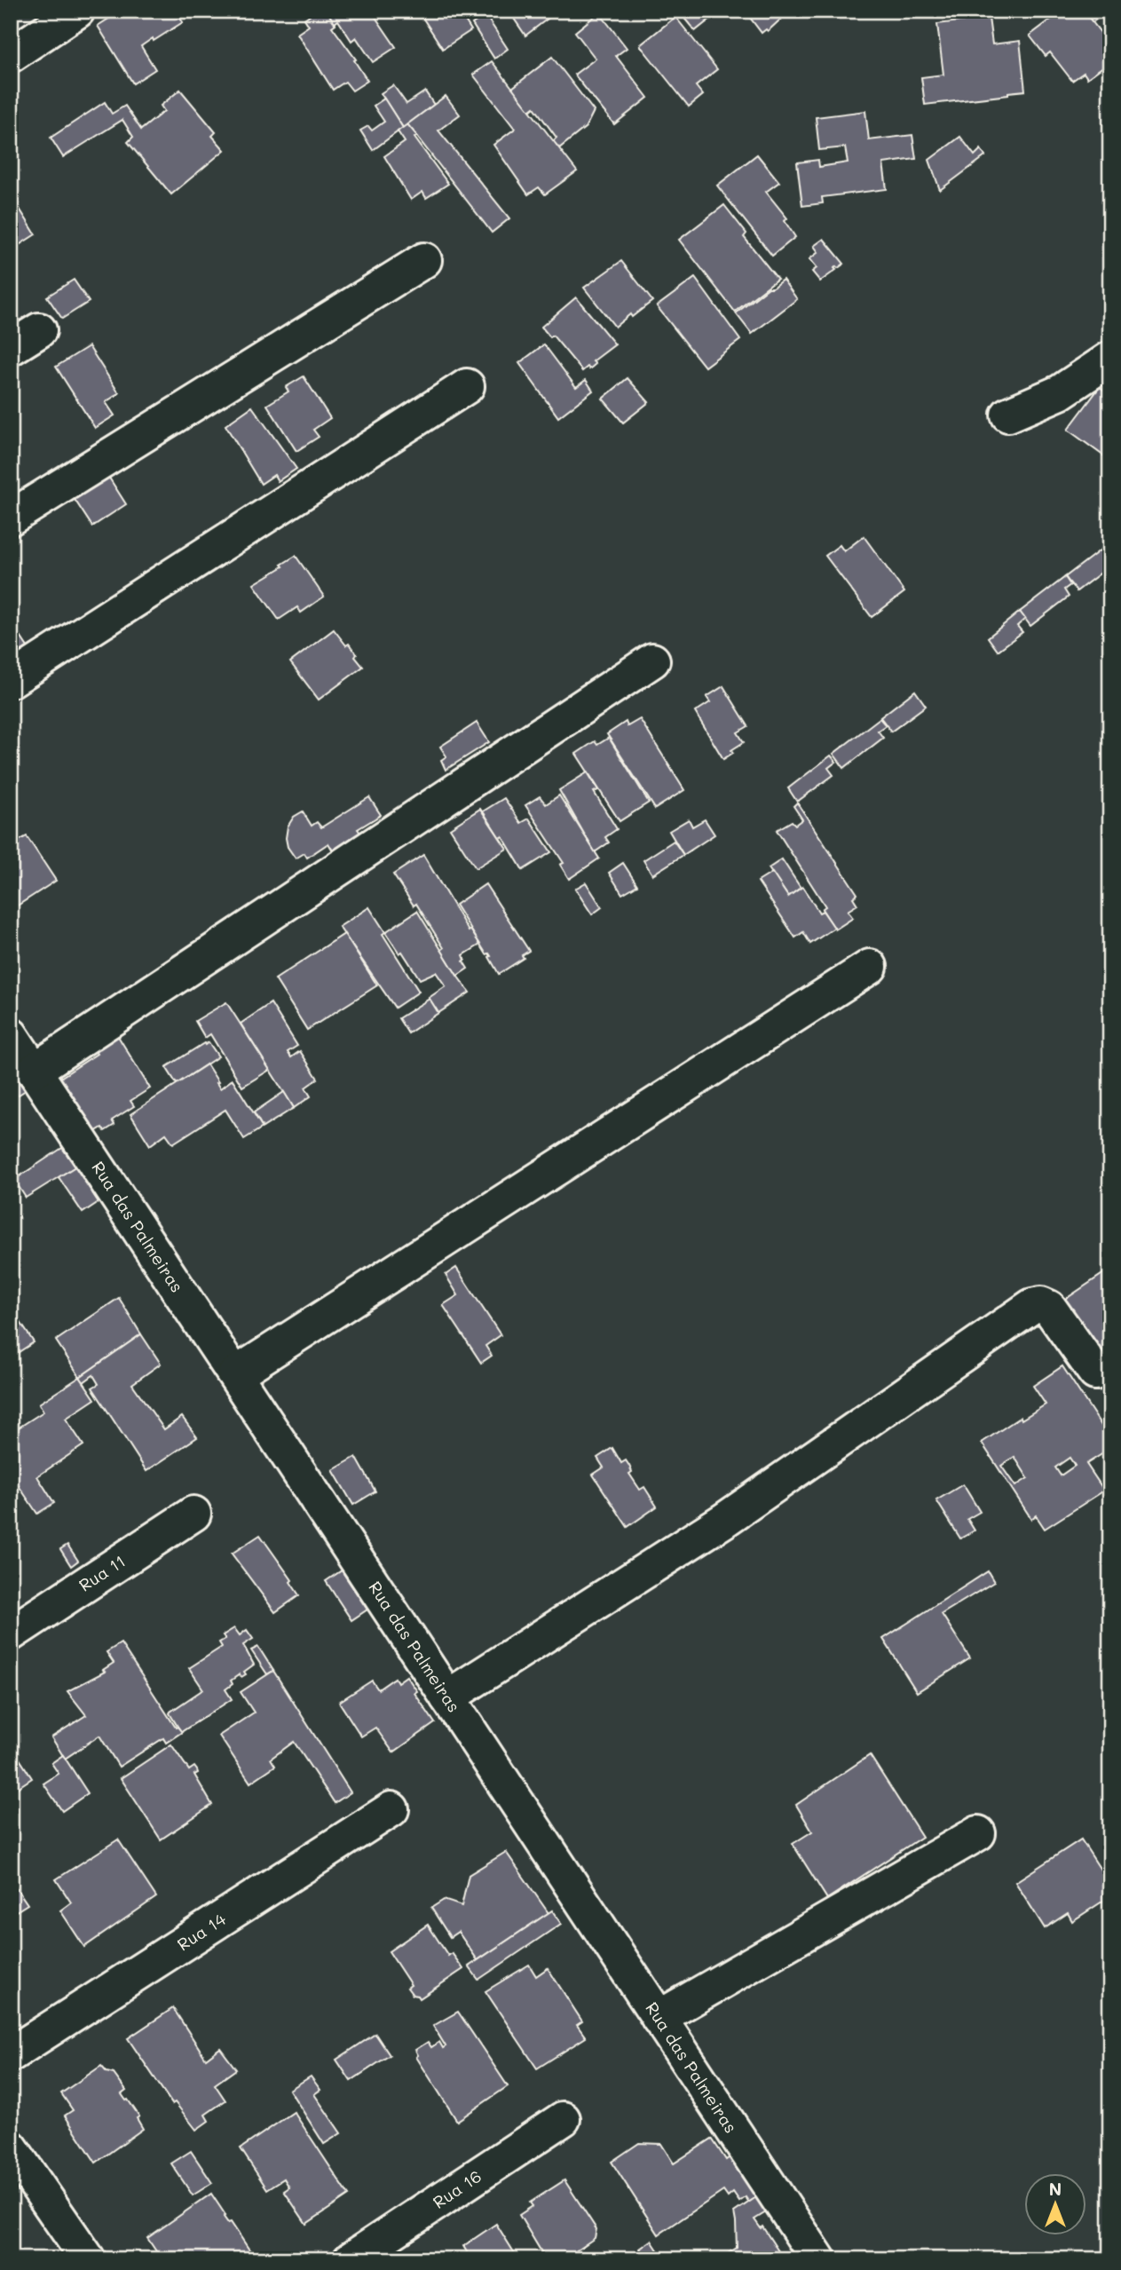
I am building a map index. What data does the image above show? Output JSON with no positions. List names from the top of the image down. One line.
{"streets":{"street":["Rua das Palmeiras","Rua 11","Rua 14","Rua 16"]},"north":"top"}
